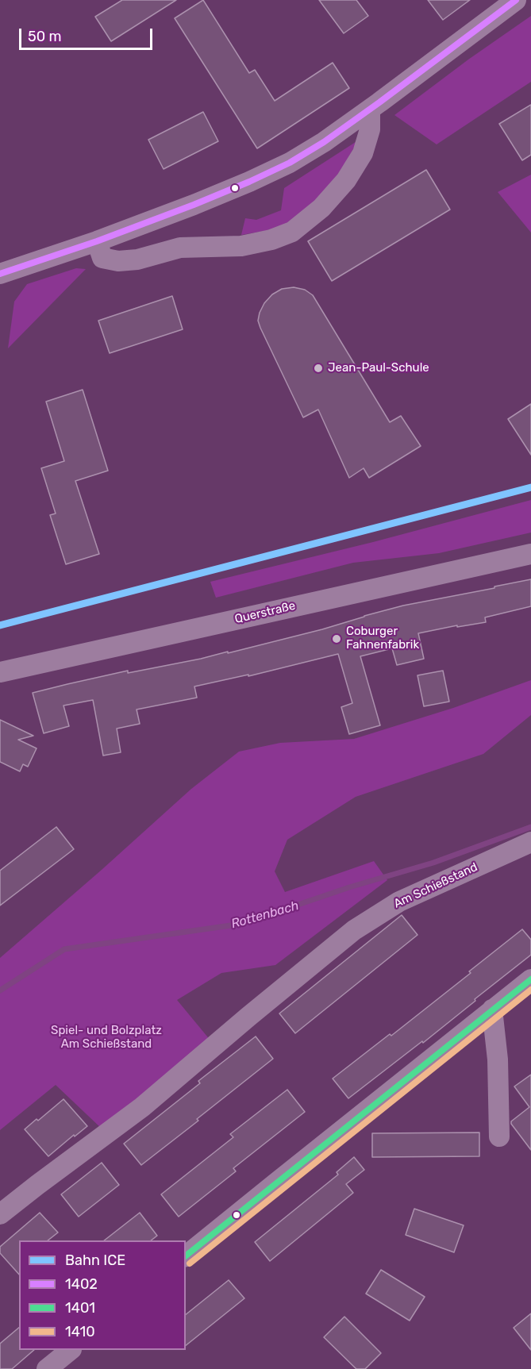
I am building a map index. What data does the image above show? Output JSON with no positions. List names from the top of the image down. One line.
{"streets":{"street":["Querstraße","Am Schießstand"]},"water":["Rottenbach"],"parks":["Spiel- und Bolzplatz Am Schießstand"],"places":["Jean-Paul-Schule","Coburger Fahnenfabrik"],"lines":["transit line 1402","rail line ICE","transit line 1401","transit line 1410"],"legend":["Bahn ICE","1402","1401","1410"],"scale_bar":"50 m"}
